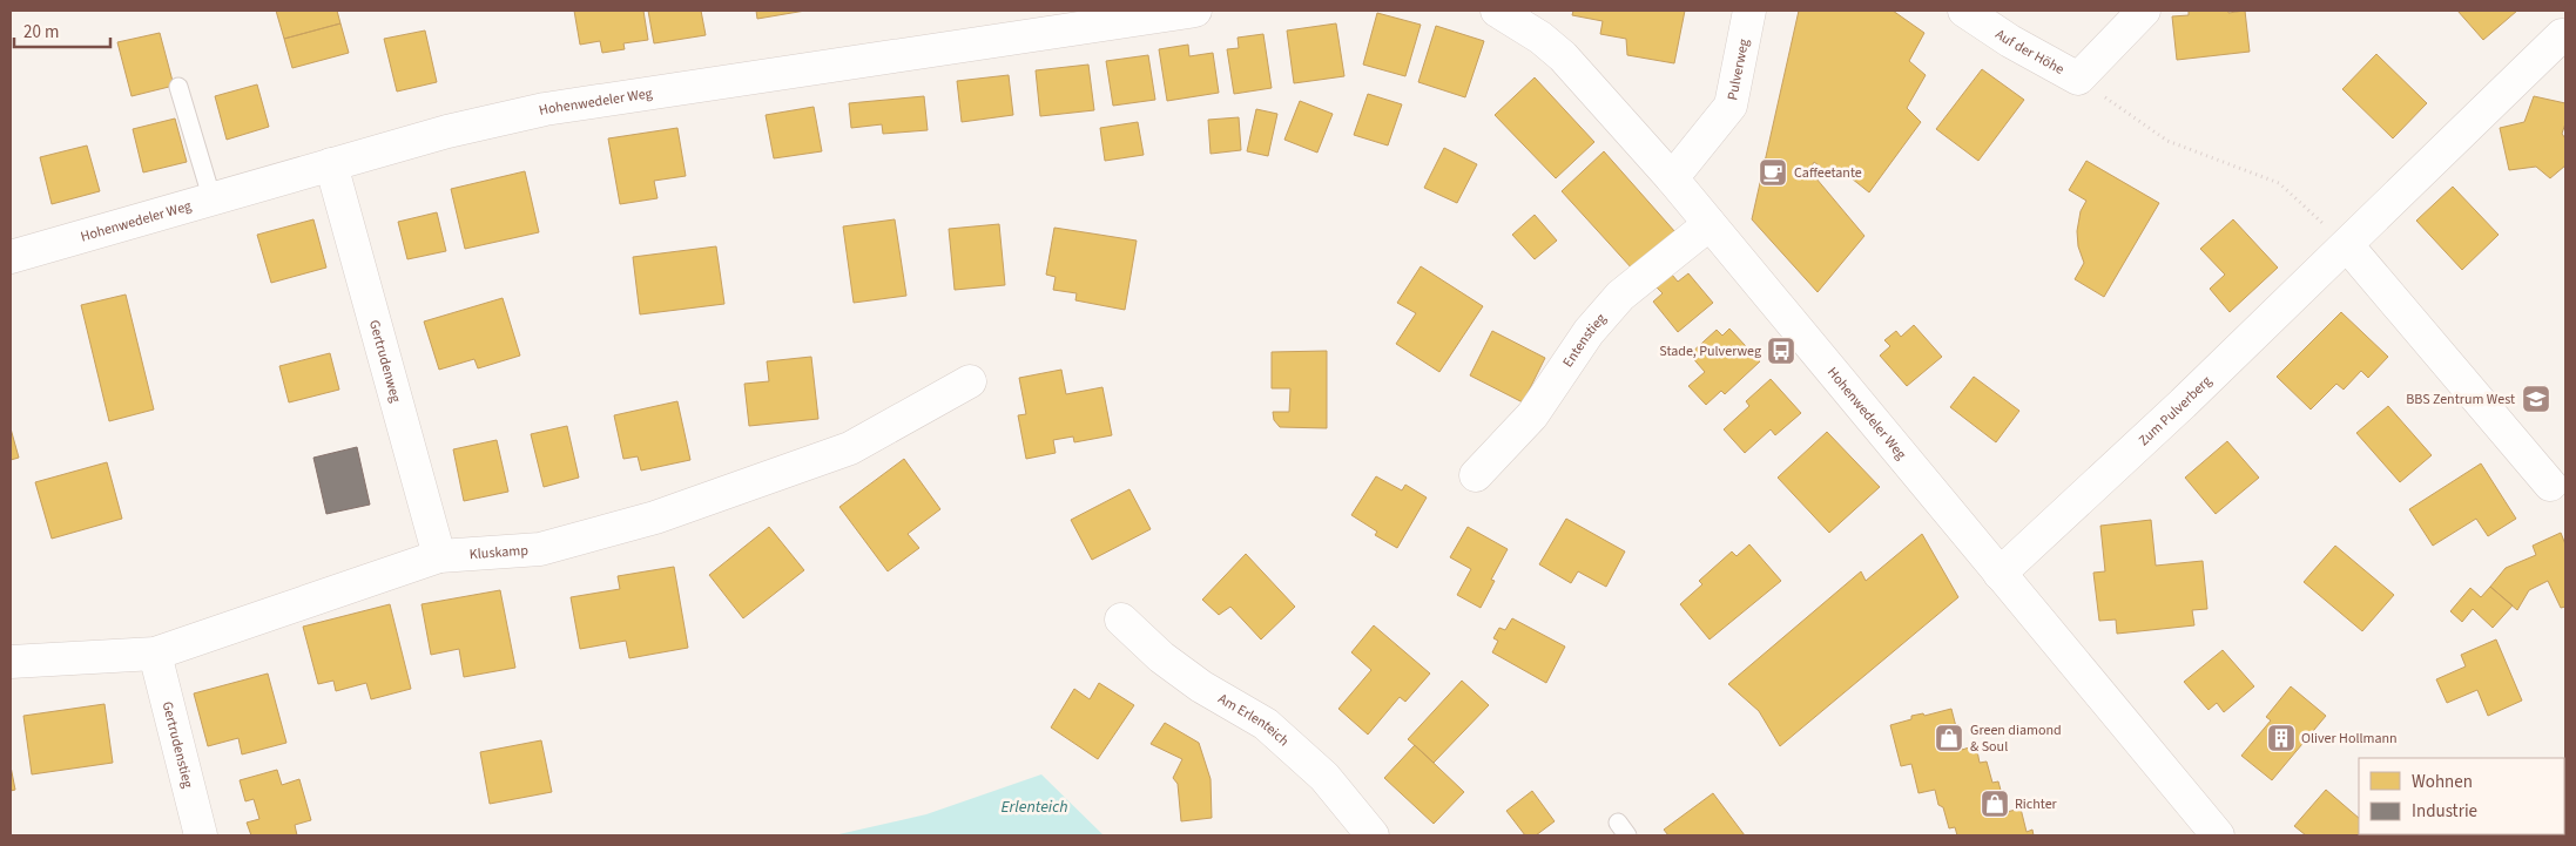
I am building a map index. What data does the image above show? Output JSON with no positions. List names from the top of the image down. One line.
{"streets":{"street":["Auf der Höhe","Pulverweg","Hohenwedeler Weg","Entenstieg","Gertrudenweg","Zum Pulverberg","Kluskamp","Am Erlenteich","Gertrudenstieg"]},"crossings":[["Pulverweg","Hohenwedeler Weg"],["Hohenwedeler Weg","Entenstieg"],["Hohenwedeler Weg","Gertrudenweg"],["Hohenwedeler Weg","Zum Pulverberg"],["Gertrudenweg","Kluskamp"],["Kluskamp","Gertrudenstieg"]],"water":["Erlenteich"],"places":{"cafe":["Caffeetante"],"bus stop":["Stade, Pulverweg"],"school or university":["BBS Zentrum West"],"shop":["Green diamond & Soul","Richter"],"building":["Oliver Hollmann"]},"legend":["Wohnen","Industrie"],"scale_bar":"20 m"}
